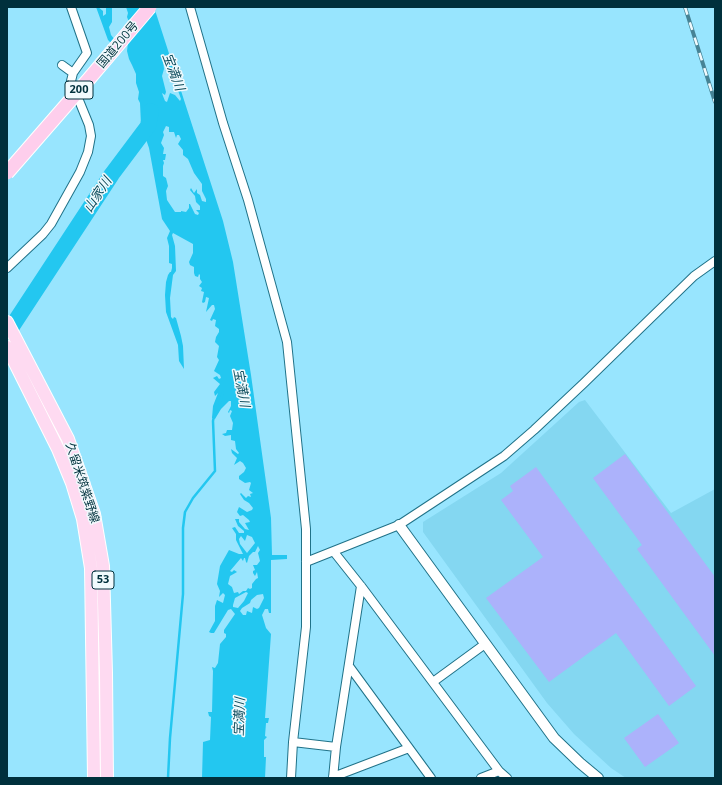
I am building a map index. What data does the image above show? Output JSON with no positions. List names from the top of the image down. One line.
{"streets":{"highway":["国道200号","200"],"main road":["久留米筑紫野線","53"]},"water":["宝満川","山家川"]}
